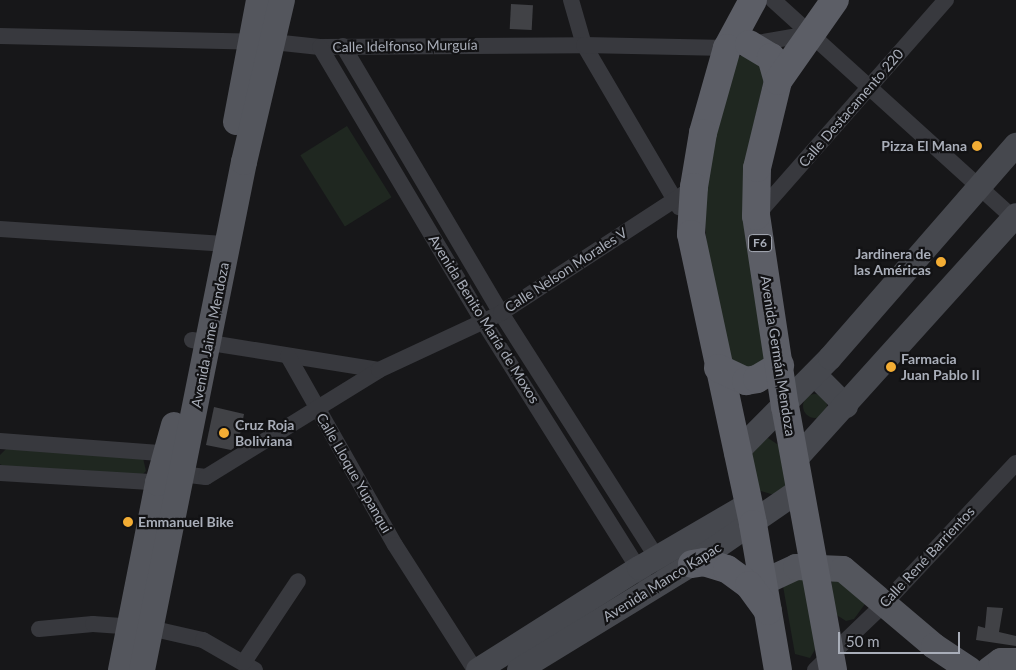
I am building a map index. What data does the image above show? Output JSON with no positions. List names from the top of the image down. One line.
{"streets":{"highway":["F6","Avenida Germán Mendoza"],"main road":["Avenida Jaime Mendoza","Avenida Manco Kapac"],"street":["Calle Idelfonso Murguía","Calle Destacamento 220","Calle Nelson Morales V","Avenida Benito María de Moxos","Calle Lloque Yupanqui","Calle René Barrientos"]},"crossings":[["Calle Idelfonso Murguía","Avenida Benito María de Moxos"],["Calle Idelfonso Murguía","Avenida Jaime Mendoza"],["Calle Idelfonso Murguía","Avenida Germán Mendoza"],["Calle Destacamento 220","Avenida Germán Mendoza"],["Calle Nelson Morales V","Avenida Benito María de Moxos"],["Calle Nelson Morales V","Avenida Jaime Mendoza"],["Calle Nelson Morales V","Calle Lloque Yupanqui"],["Avenida Benito María de Moxos","Avenida Manco Kapac"],["Avenida Germán Mendoza","Calle René Barrientos"],["Avenida Germán Mendoza","Avenida Manco Kapac"],["Calle Lloque Yupanqui","Avenida Manco Kapac"]],"places":["Pizza El Mana","Jardinera de las Américas","Farmacia Juan Pablo II","Cruz Roja Boliviana","Emmanuel Bike"],"scale_bar":"50 m"}
